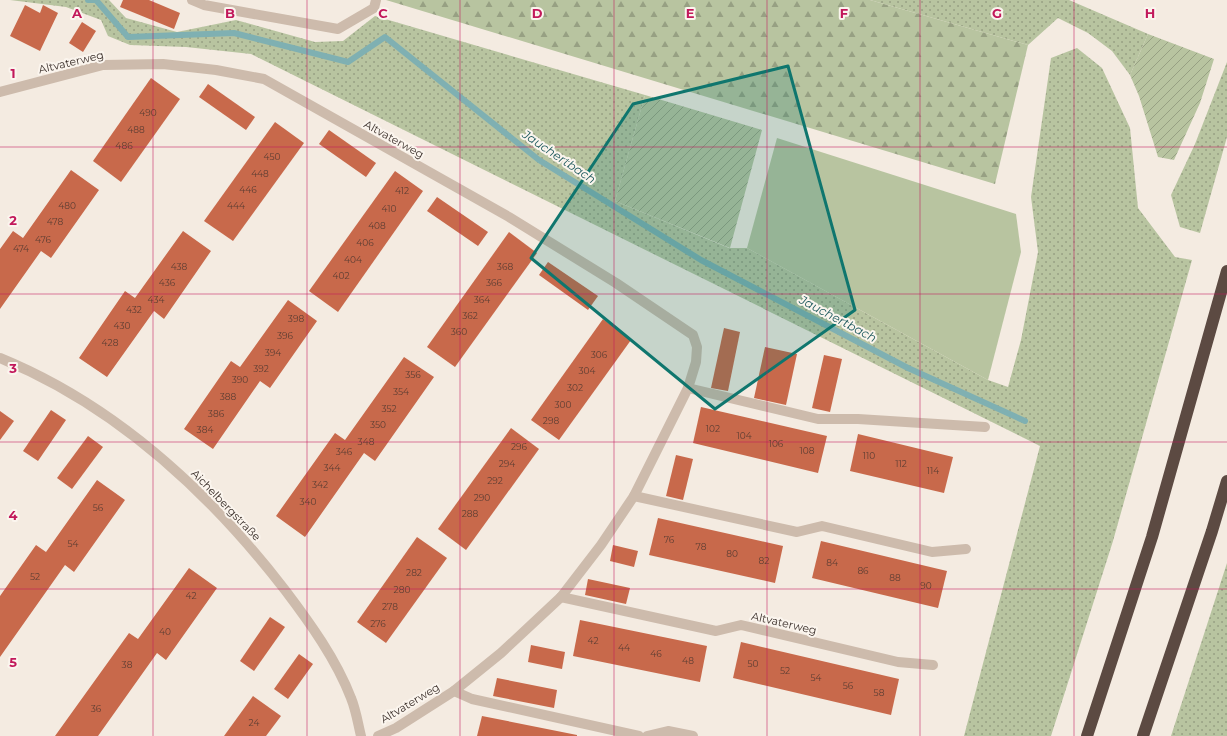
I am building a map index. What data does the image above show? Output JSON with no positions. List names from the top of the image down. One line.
{"streets":{"street":["Altvaterweg","Aichelbergstraße"]},"water":["Jauchertbach"],"house_numbers":["490","488","486","450","448","446","412","480","444","410","478","408","476","406","474","404","438","368","402","436","366","434","364","432","362","398","430","360","396","428","394","306","392","304","356","390","302","354","388","300","352","386","298","350","102","384","104","348","106","296","108","346","110","294","112","344","114","292","342","290","340","56","288","76","54","78","80","82","84","86","282","52","88","90","280","42","278","276","40","42","44","46","48","50","38","52","54","56","58","36","24"],"grid":{"columns":["A","B","C","D","E","F","G","H"],"rows":["1","2","3","4","5"]}}
